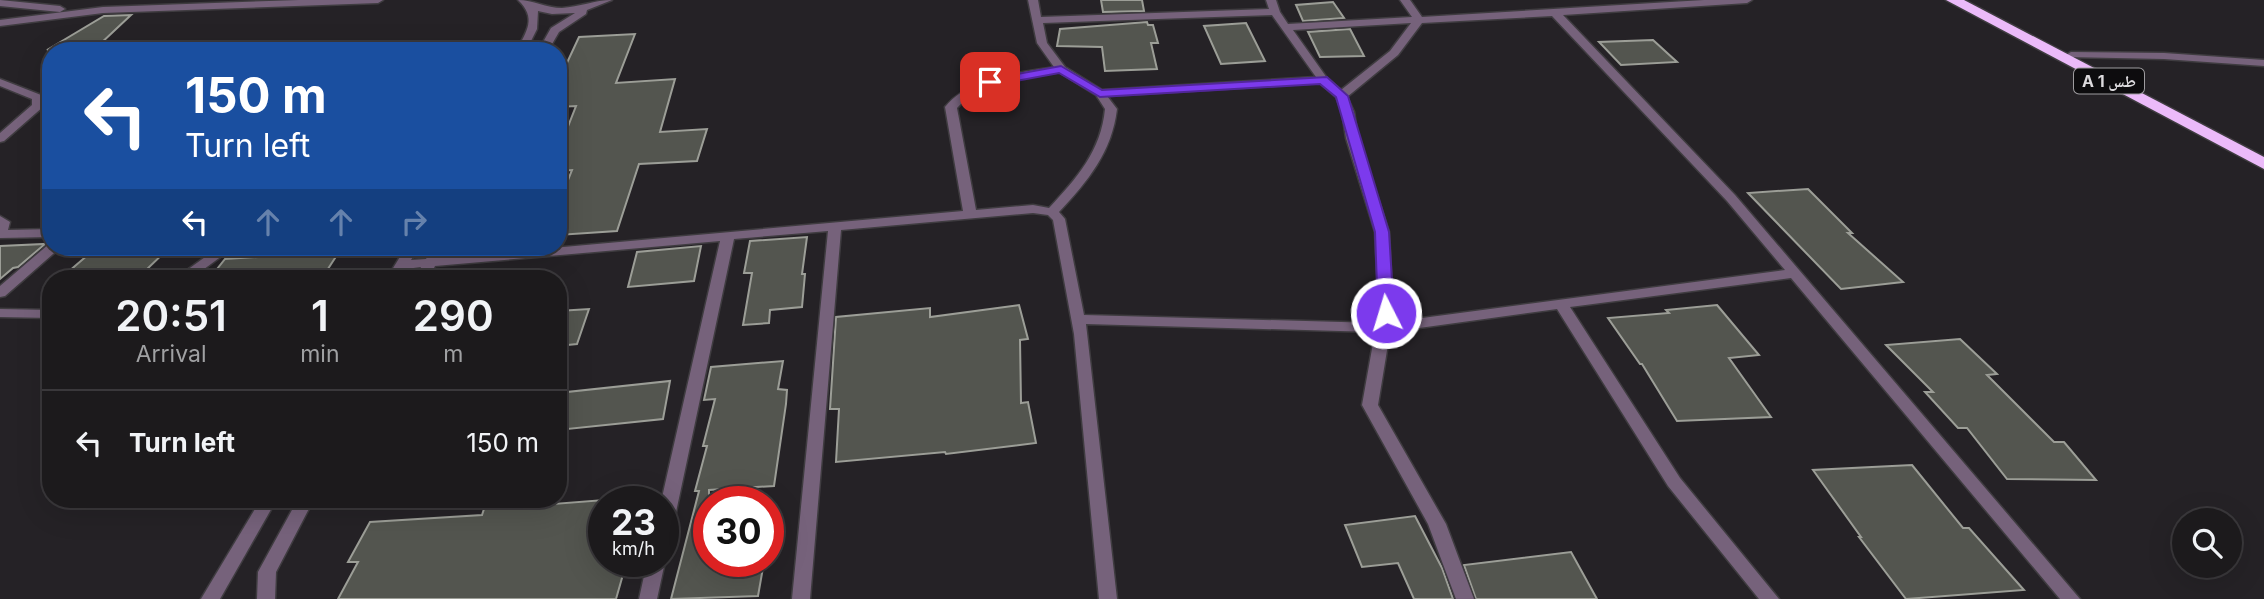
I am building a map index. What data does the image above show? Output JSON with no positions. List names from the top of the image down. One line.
{"streets":{"highway":["A 1 طس"]},"page":{"turn":["150 m","Turn left"],"eta":["20:51","Arrival","1","min","290","m"],"list":[{"name":"Turn left","value":"150 m"}],"speed":"23 km/h","limit":"30"}}
